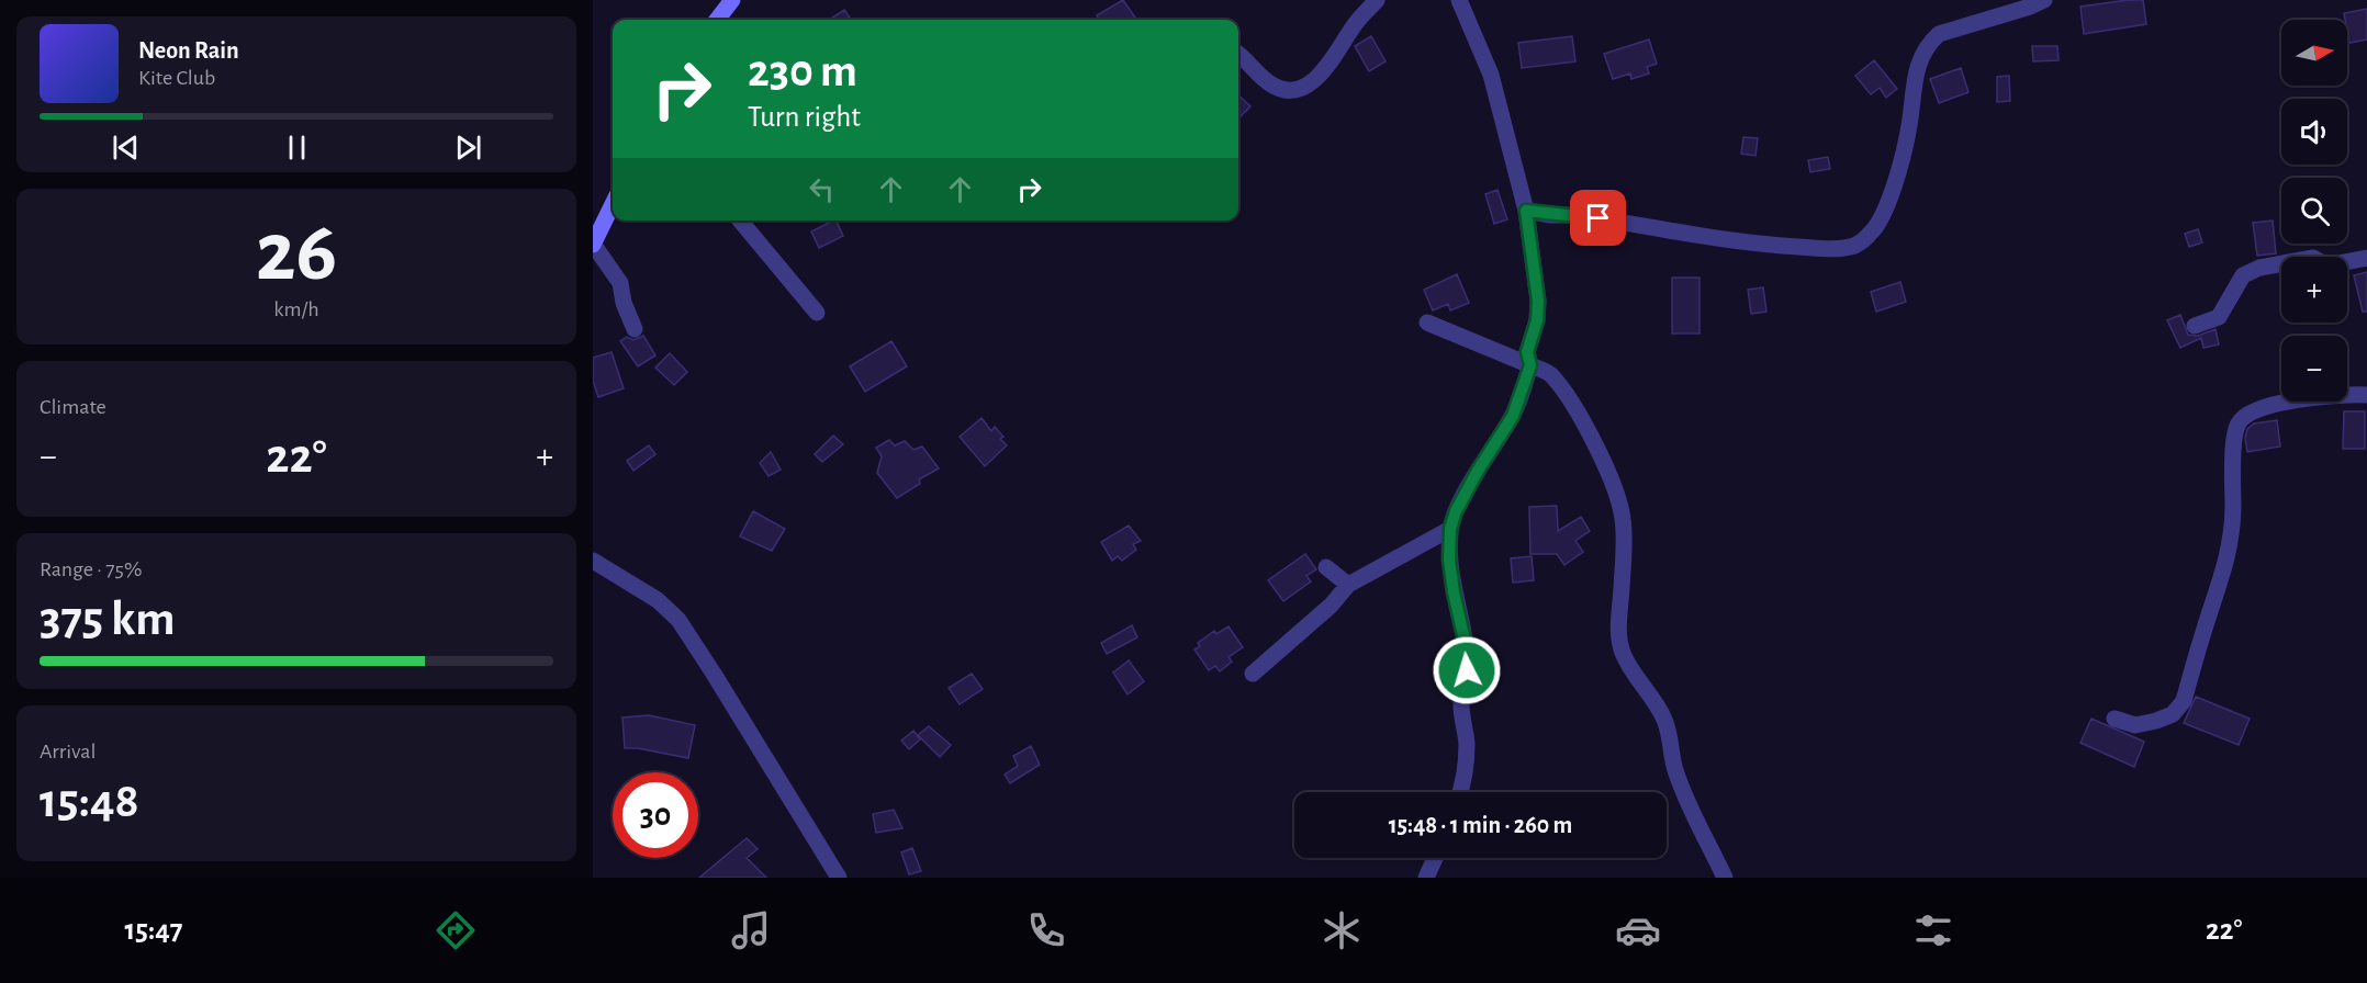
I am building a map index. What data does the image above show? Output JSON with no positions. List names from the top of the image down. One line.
{"north":"right","page":{"map_buttons":["+","−"],"turn":["230 m","Turn right"],"song":["Neon Rain","Kite Club"],"tile":[["26","km/h"],"Climate",["Range · 75%","375 km"],["Arrival","15:48"]],"heat":["−","22°","+"],"limit":"30","trip":"15:48 · 1 min · 260 m","tabs":["15:47","22°"]}}
